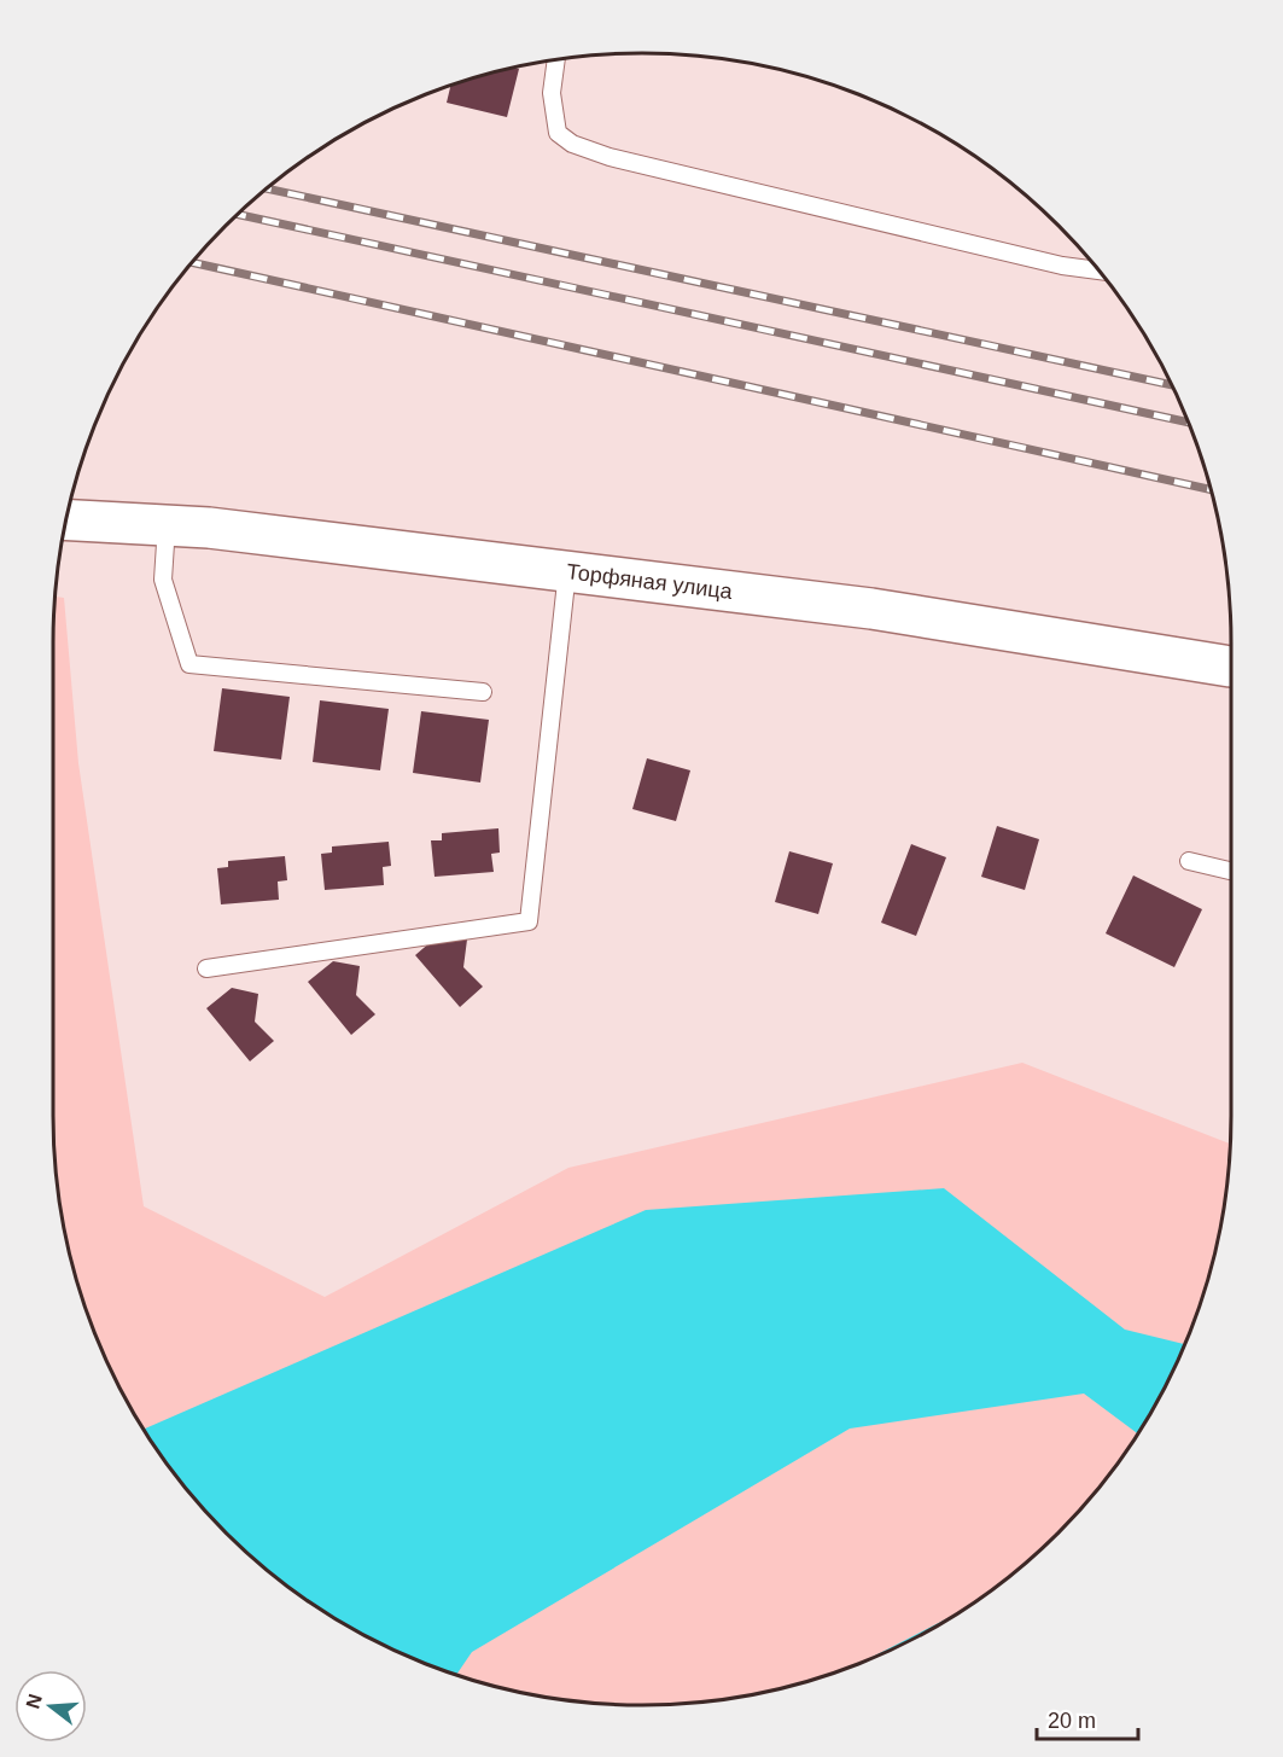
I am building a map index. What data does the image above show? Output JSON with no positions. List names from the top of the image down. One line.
{"streets":{"street":["Торфяная улица"]},"scale_bar":"20 m","north":"left"}
